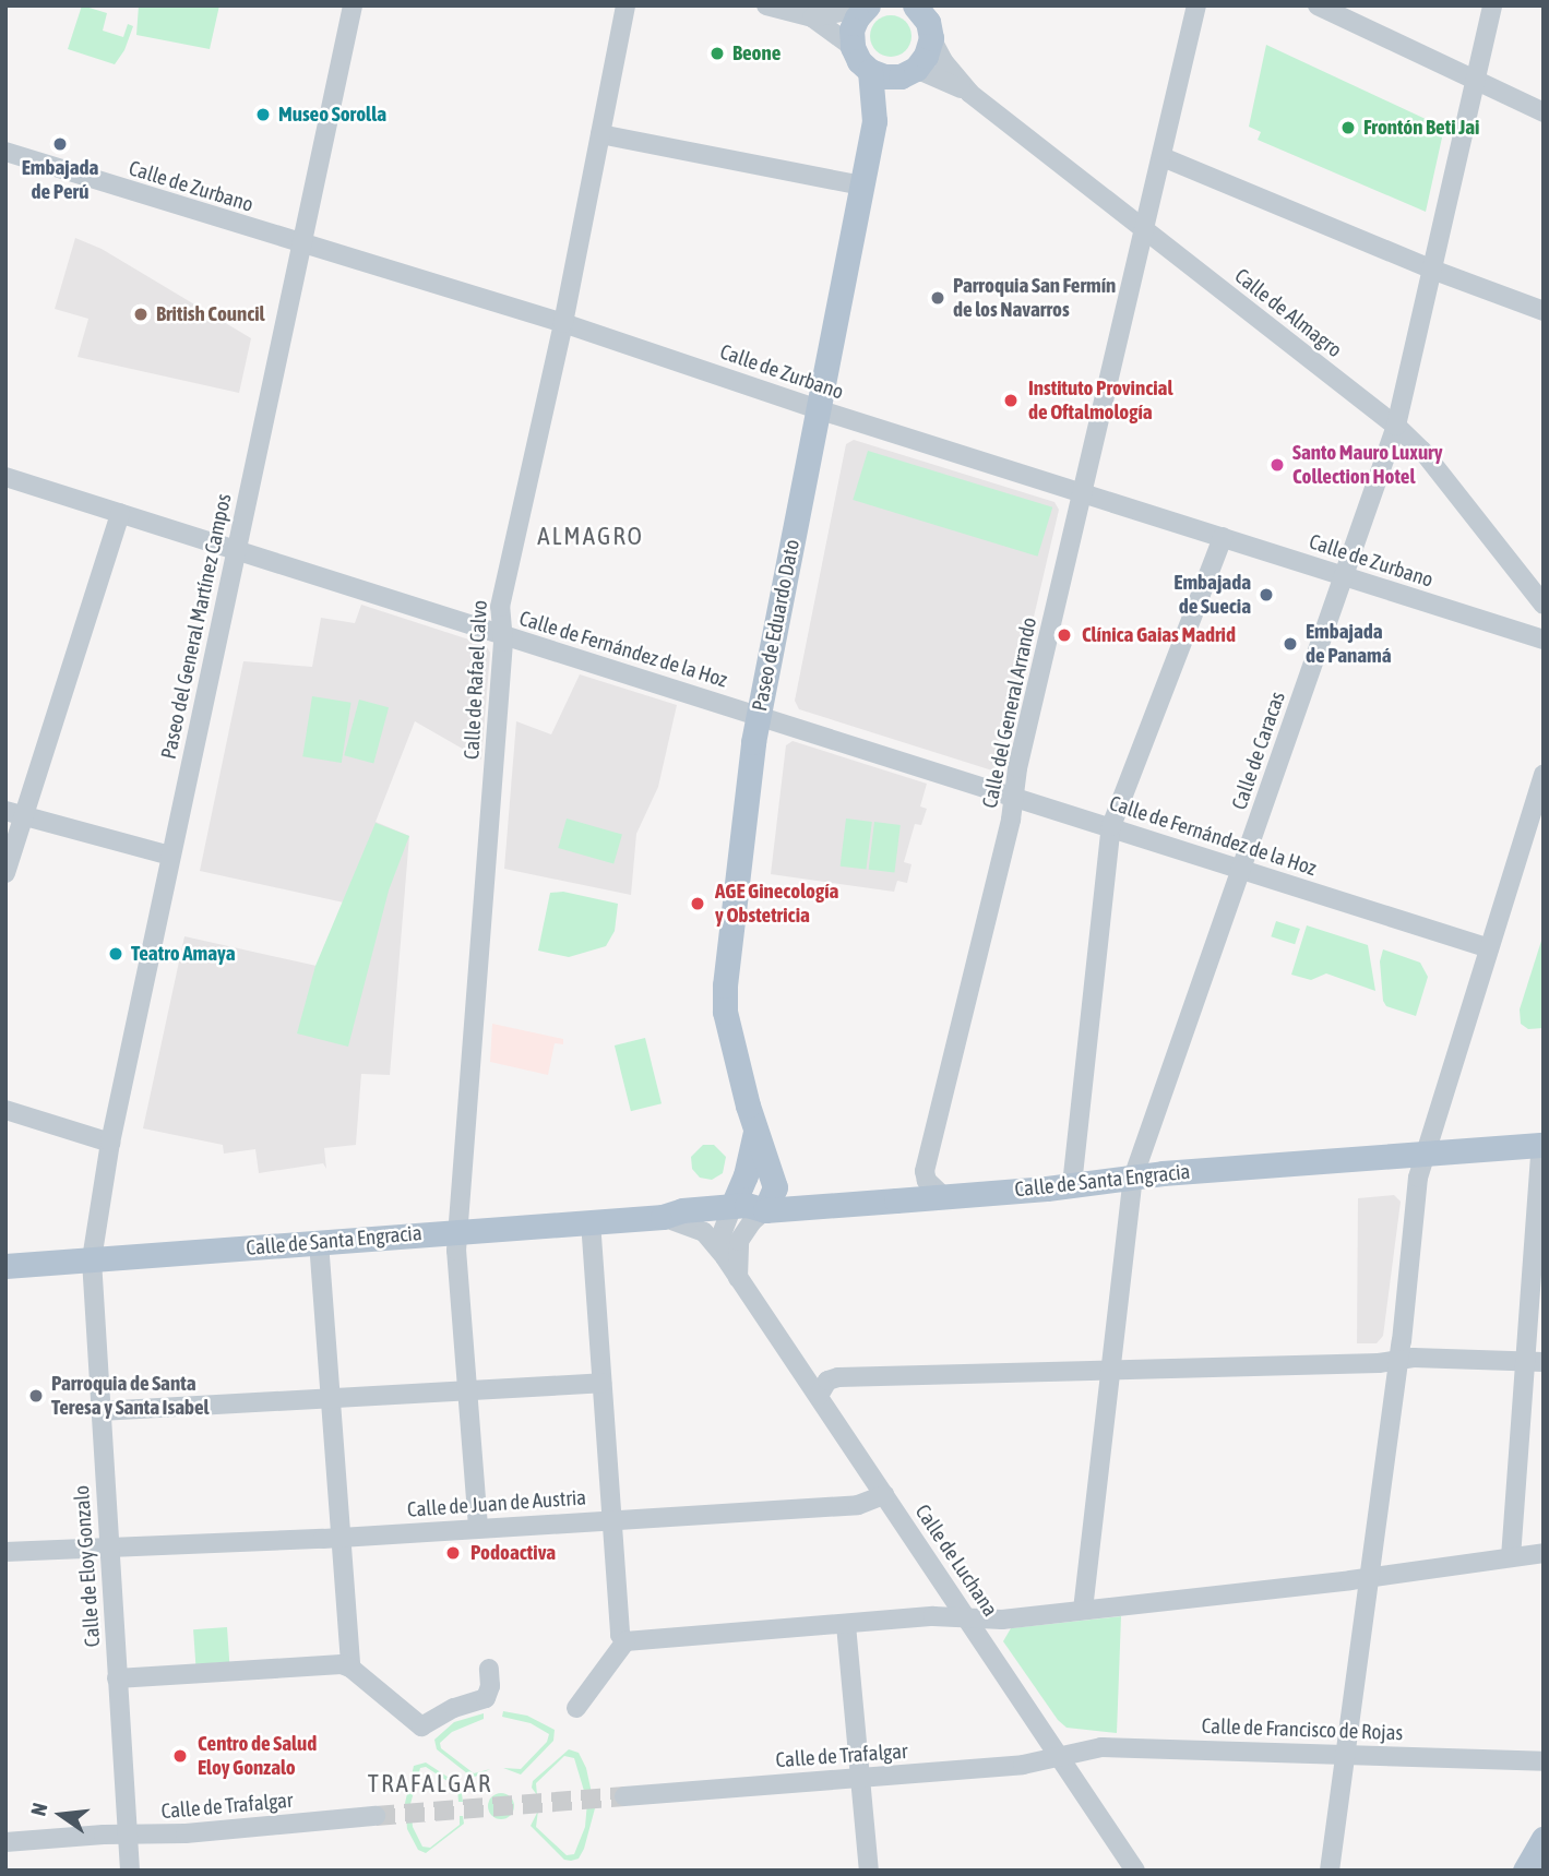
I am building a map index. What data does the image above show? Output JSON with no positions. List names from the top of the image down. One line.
{"streets":{"main road":["Paseo de Eduardo Dato","Calle de Santa Engracia"],"street":["Calle de Zurbano","Calle de Almagro","Paseo del General Martínez Campos","Calle de Fernández de la Hoz","Calle de Rafael Calvo","Calle del General Arrando","Calle de Caracas","Calle de Juan de Austria","Calle de Luchana","Calle de Eloy Gonzalo","Calle de Francisco de Rojas","Calle de Trafalgar"]},"crossings":[["Calle de Zurbano","Paseo de Eduardo Dato"],["Calle de Zurbano","Paseo del General Martínez Campos"],["Calle de Zurbano","Calle de Rafael Calvo"],["Calle de Zurbano","Calle del General Arrando"],["Calle de Zurbano","Calle de Caracas"],["Calle de Almagro","Paseo de Eduardo Dato"],["Calle de Almagro","Calle del General Arrando"],["Calle de Almagro","Calle de Caracas"],["Paseo de Eduardo Dato","Calle de Fernández de la Hoz"],["Paseo de Eduardo Dato","Calle de Santa Engracia"],["Paseo del General Martínez Campos","Calle de Fernández de la Hoz"],["Paseo del General Martínez Campos","Calle de Santa Engracia"],["Paseo del General Martínez Campos","Calle de Eloy Gonzalo"],["Calle de Fernández de la Hoz","Calle de Rafael Calvo"],["Calle de Fernández de la Hoz","Calle del General Arrando"],["Calle de Fernández de la Hoz","Calle de Caracas"],["Calle de Rafael Calvo","Calle de Santa Engracia"],["Calle de Rafael Calvo","Calle de Juan de Austria"],["Calle del General Arrando","Calle de Santa Engracia"],["Calle de Caracas","Calle de Santa Engracia"],["Calle de Santa Engracia","Calle de Luchana"],["Calle de Santa Engracia","Calle de Eloy Gonzalo"],["Calle de Juan de Austria","Calle de Luchana"],["Calle de Juan de Austria","Calle de Eloy Gonzalo"],["Calle de Luchana","Calle de Francisco de Rojas"],["Calle de Luchana","Calle de Trafalgar"],["Calle de Eloy Gonzalo","Calle de Trafalgar"],["Calle de Francisco de Rojas","Calle de Trafalgar"]],"districts":["ALMAGRO","TRAFALGAR"],"places":["Beone","Museo Sorolla","Frontón Beti Jai","Embajada de Perú","Parroquia San Fermín de los Navarros","British Council","Instituto Provincial de Oftalmología","Santo Mauro Luxury Collection Hotel","Embajada de Suecia","Clínica Gaias Madrid","Embajada de Panamá","AGE Ginecología y Obstetricia","Teatro Amaya","Parroquia de Santa Teresa y Santa Isabel","Podoactiva","Centro de Salud Eloy Gonzalo"],"north":"left"}
